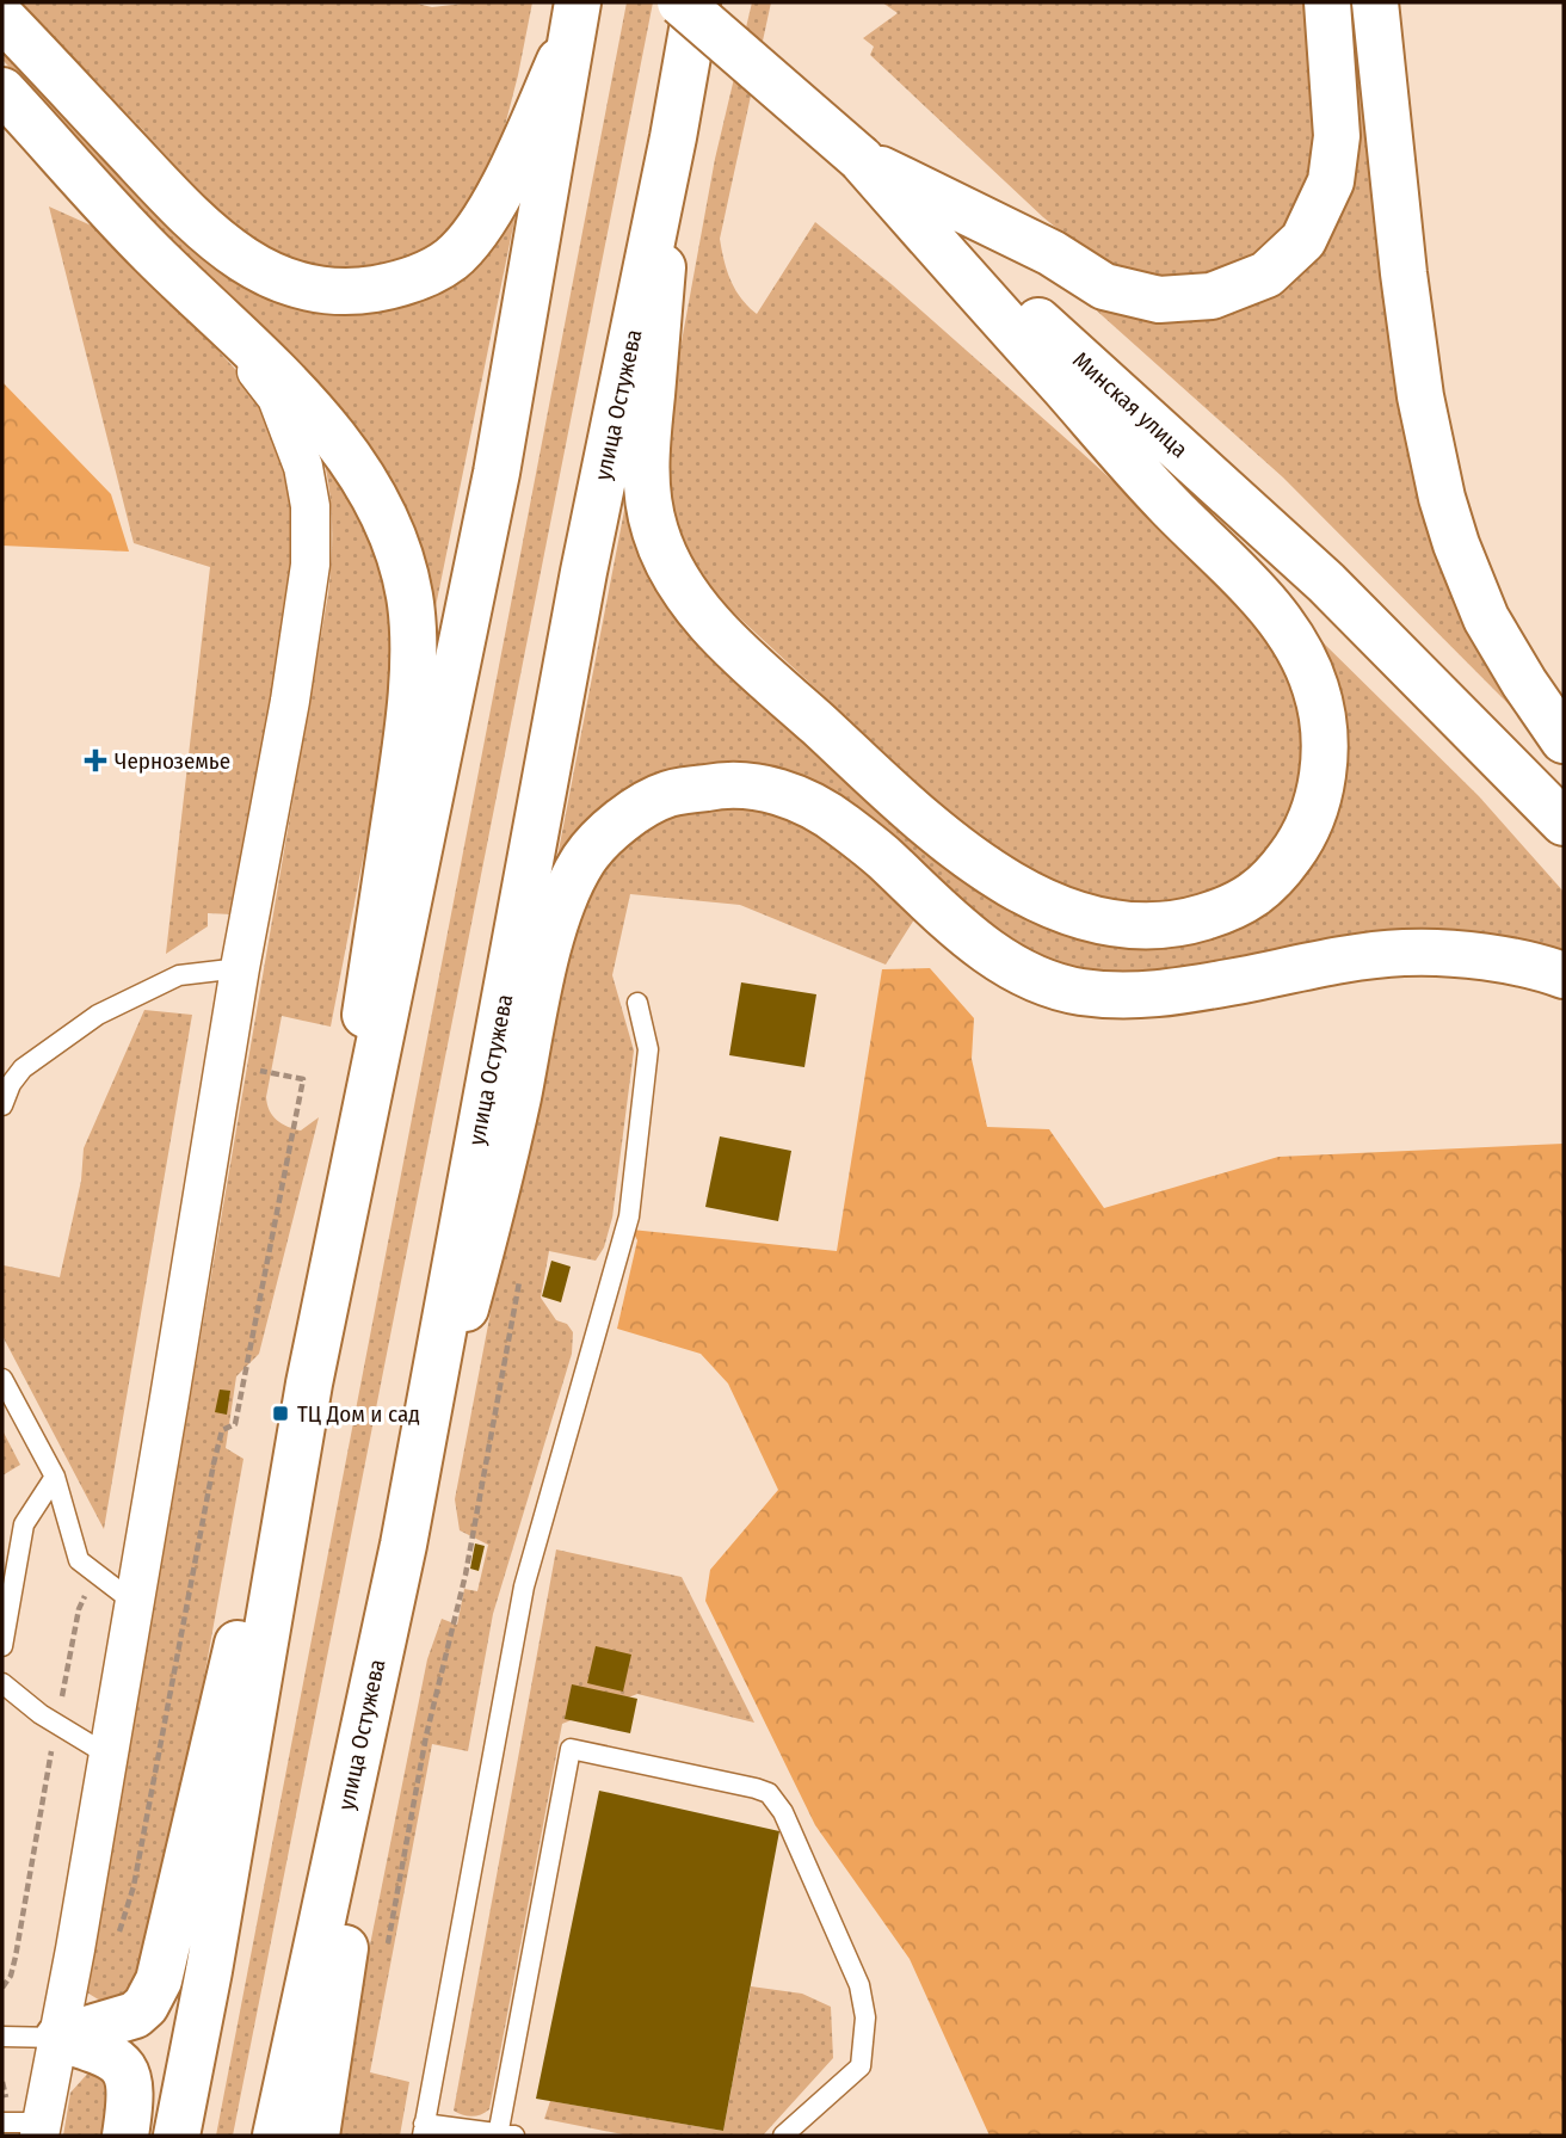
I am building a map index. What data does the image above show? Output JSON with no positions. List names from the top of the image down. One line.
{"streets":{"street":["улица Остужева","Минская улица"]},"places":{"health":["Черноземье"],"transit":["ТЦ Дом и сад"]}}
